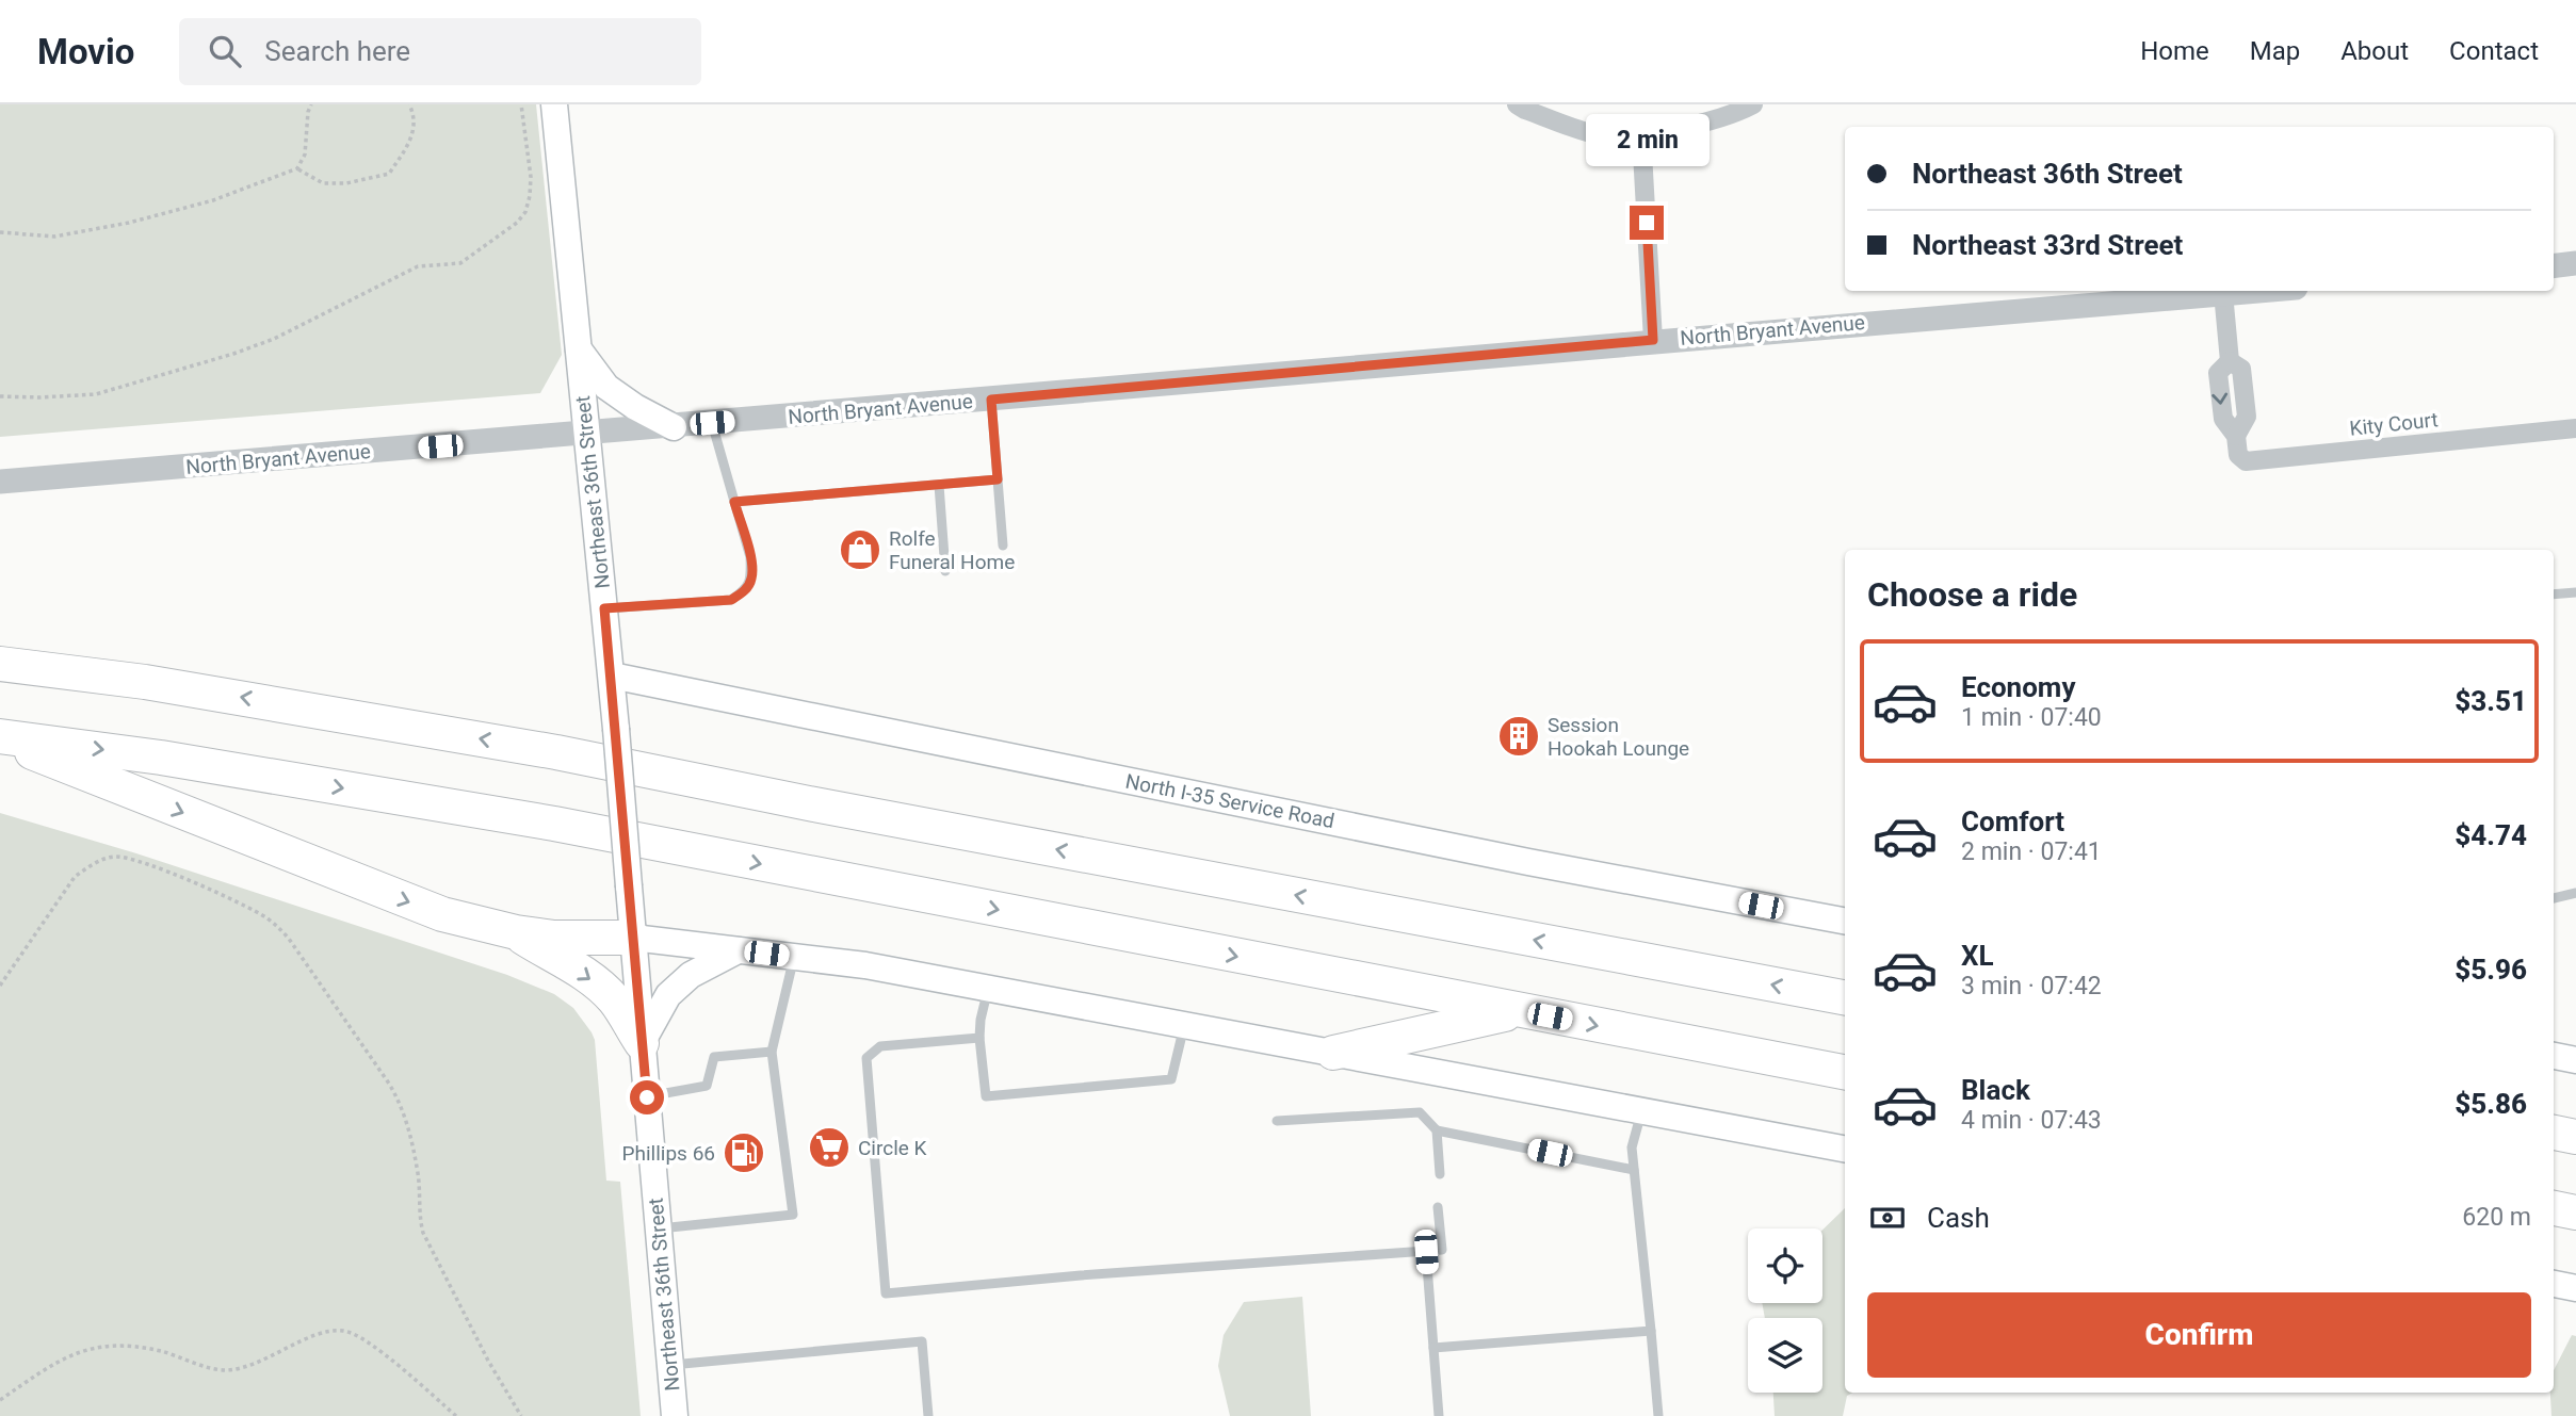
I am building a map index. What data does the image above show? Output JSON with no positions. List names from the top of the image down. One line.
{"streets":{"main road":["Northeast 36th Street","North I-35 Service Road"],"street":["North Bryant Avenue","Kity Court"]},"crossings":[["North Bryant Avenue","Kity Court"],["North Bryant Avenue","Northeast 36th Street"],["Northeast 36th Street","North I-35 Service Road"]],"places":{"shop":["Rolfe Funeral Home"],"building":["Session Hookah Lounge"],"supermarket":["Circle K"],"fuel station":["Phillips 66"]},"page":{"header":"Movio","search":"Search here","nav":["Home","Map","About","Contact"],"bubble":"2 min","banner":["Northeast 36th Street","Northeast 33rd Street"],"heading":"Choose a ride","list":[{"name":"Economy","note":"1 min · 07:40","value":"$3.51"},{"name":"Comfort","note":"2 min · 07:41","value":"$4.74"},{"name":"XL","note":"3 min · 07:42","value":"$5.96"},{"name":"Black","note":"4 min · 07:43","value":"$5.86"}],"pay":["Cash","620 m"],"buttons":"Confirm"}}
